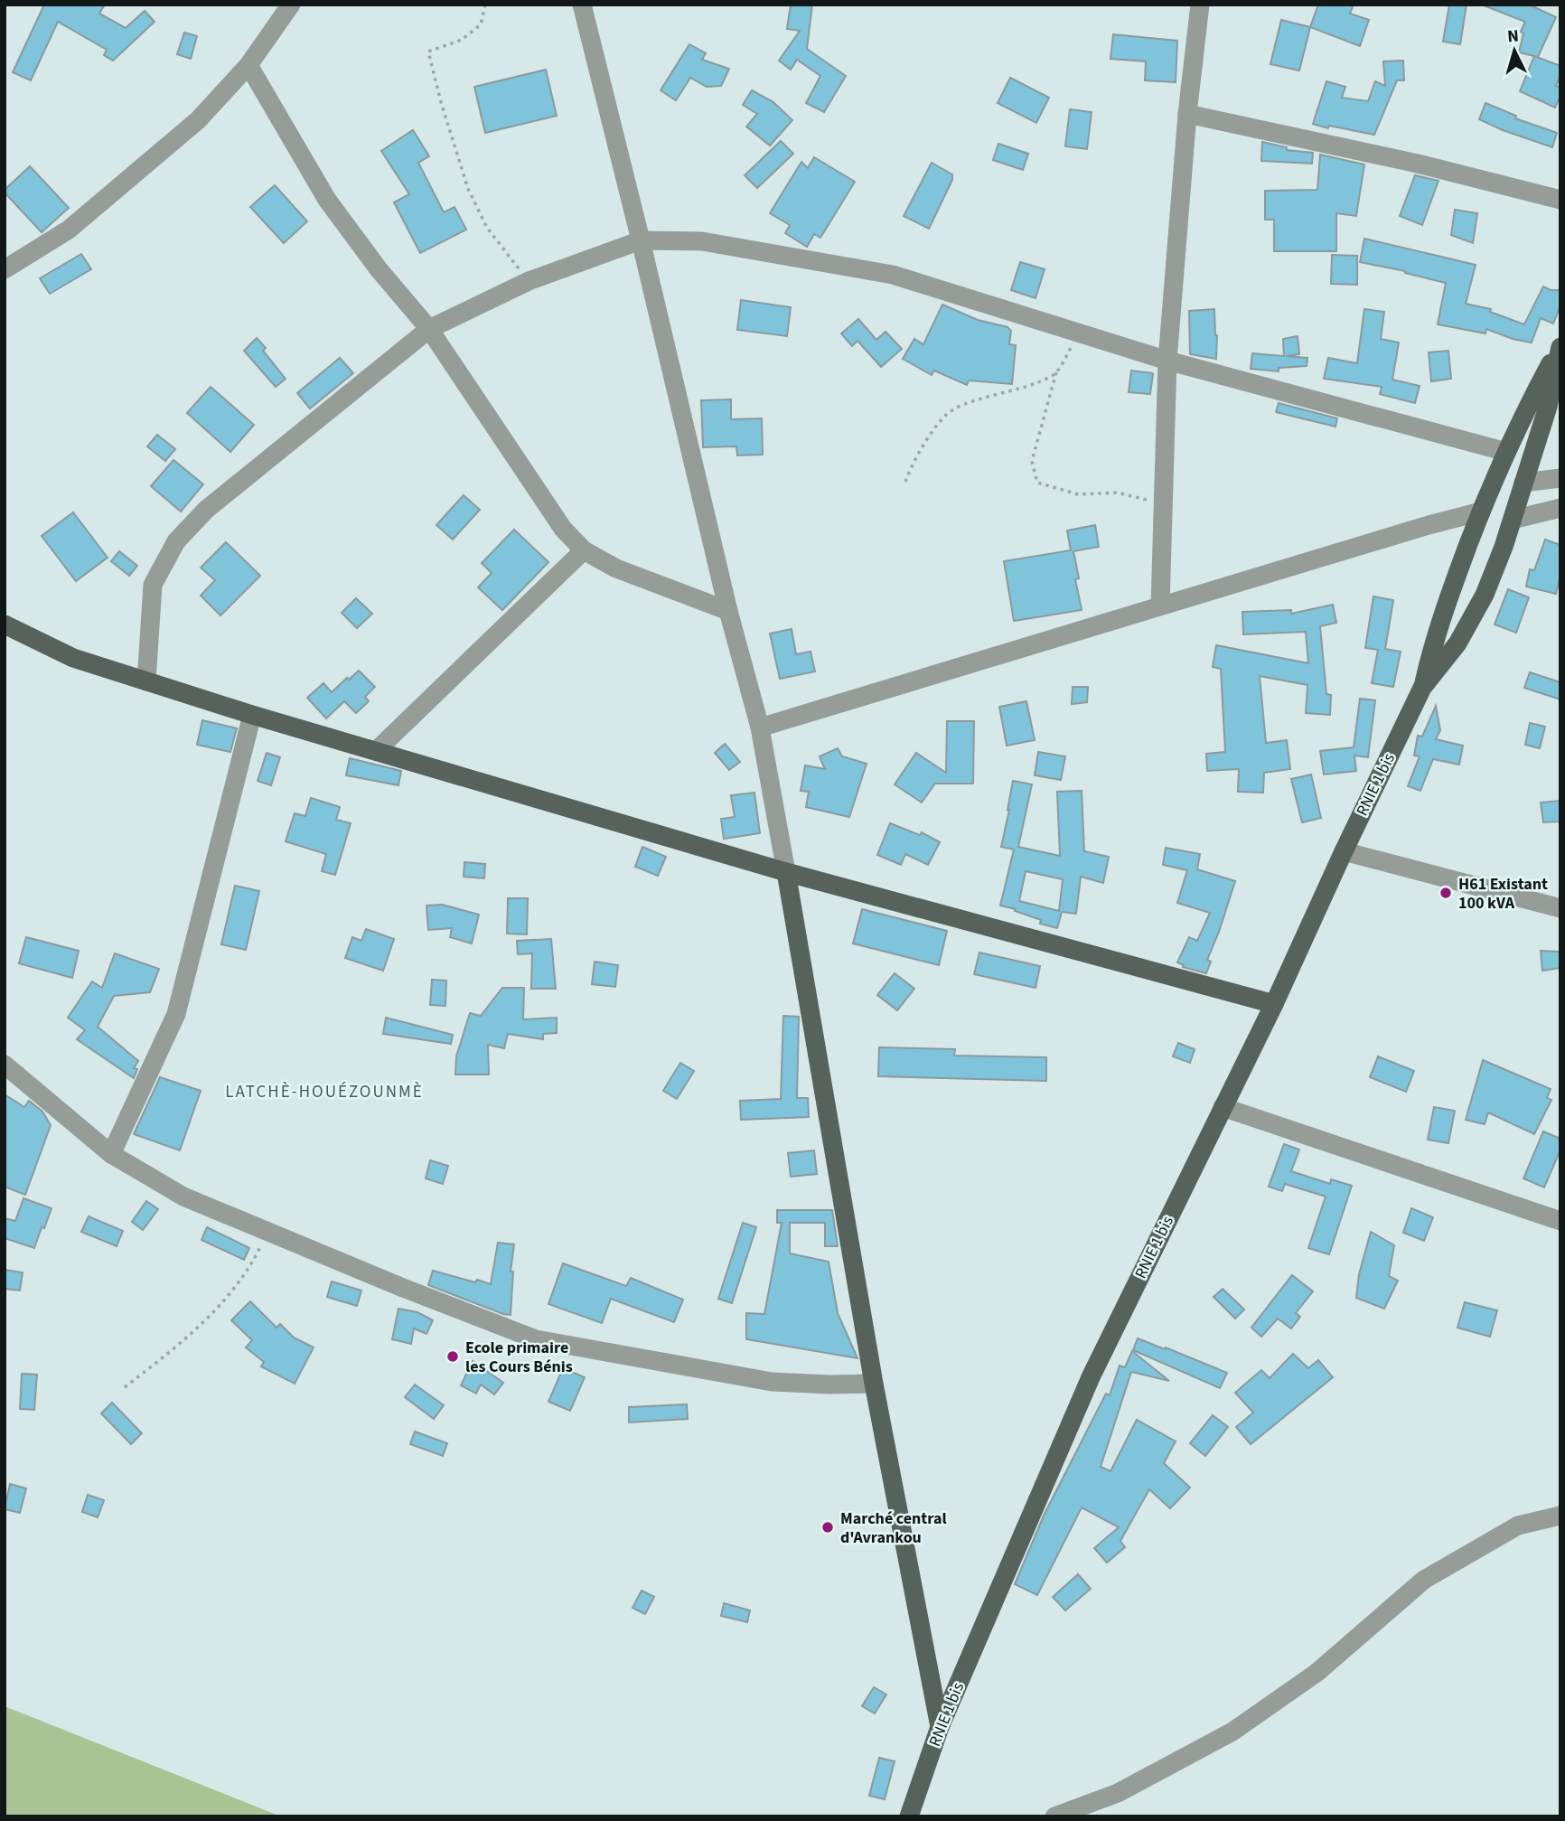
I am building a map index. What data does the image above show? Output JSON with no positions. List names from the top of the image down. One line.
{"streets":{"main road":["RNIE 1 bis"]},"districts":["LATCHÈ-HOUÉZOUNMÈ"],"places":["H61 Existant 100 kVA","Ecole primaire les Cours Bénis","Marché central d'Avrankou"],"north":"top"}
